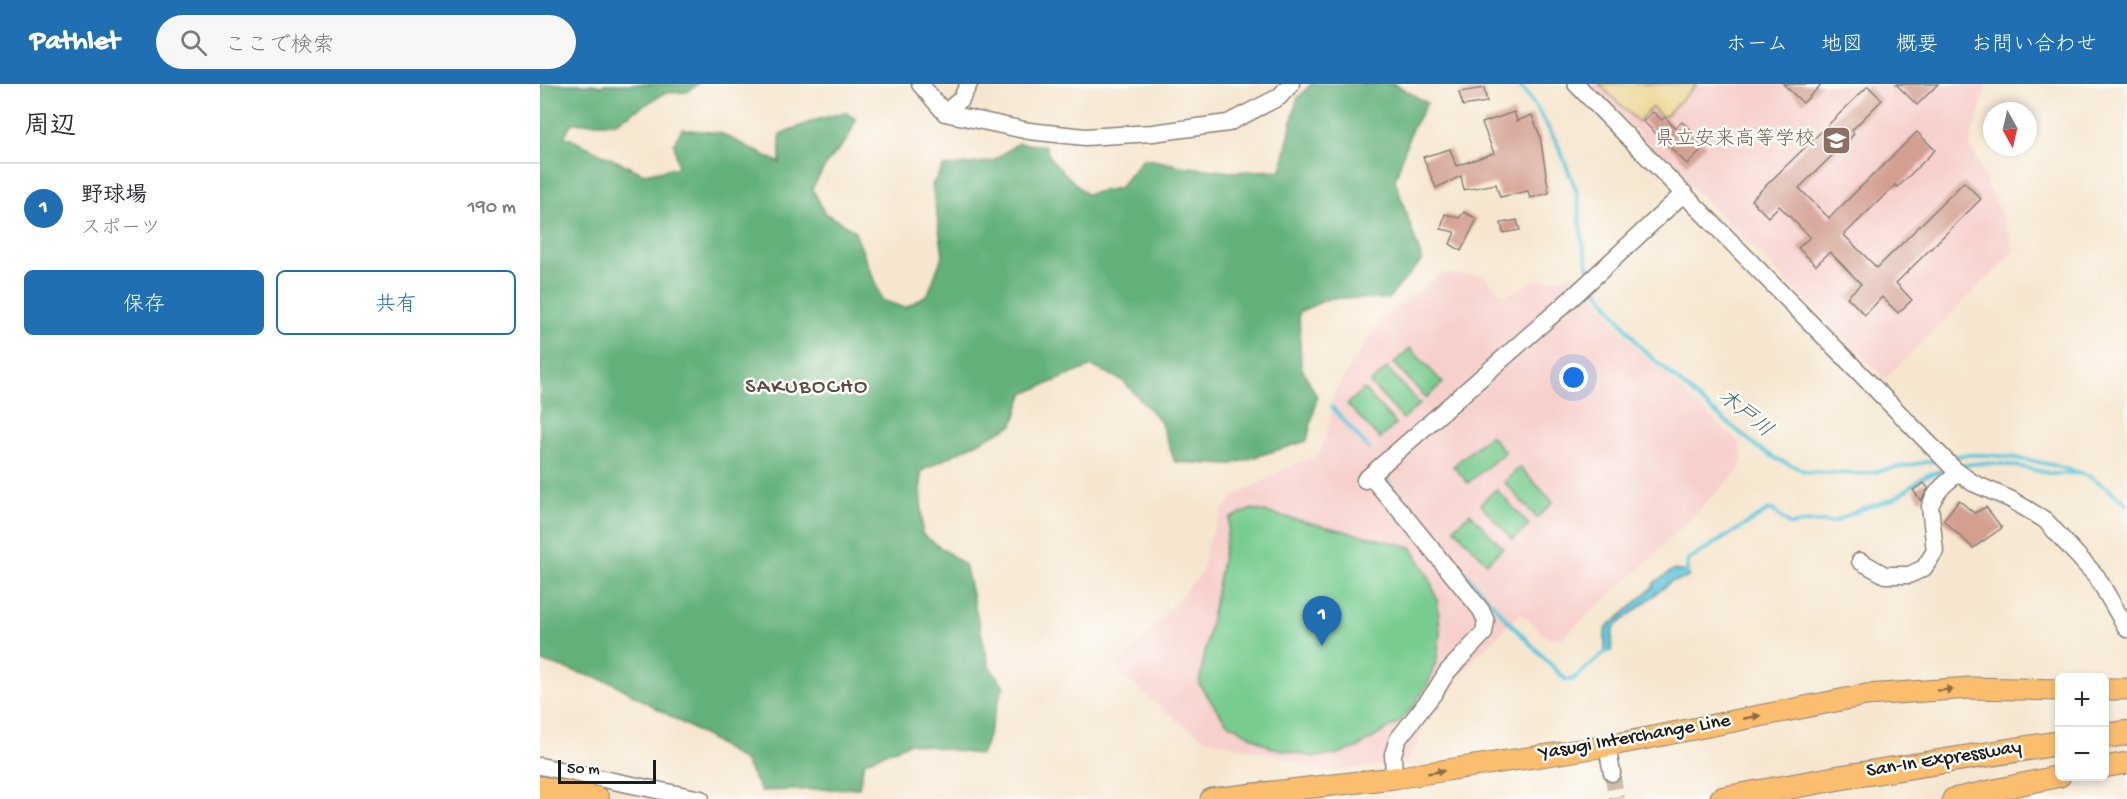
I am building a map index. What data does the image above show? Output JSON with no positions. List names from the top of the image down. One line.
{"streets":{"highway":["San-In Expressway"],"main road":["Yasugi Interchange Line"]},"one_way":["Yasugi Interchange Line"],"districts":["SAKUBOCHO"],"water":["木戸川"],"places":{"school or university":["県立安来高等学校"]},"scale_bar":"50 m","north":"bottom","page":{"header":"Pathlet","search":"ここで検索","nav":["ホーム","地図","概要","お問い合わせ"],"heading":"周辺","list":[{"mark":"1","name":"野球場","note":"スポーツ","value":"190 m"}],"buttons":["保存","共有"],"pins":"1","map_buttons":["+","−"],"scale":"50 m"}}
